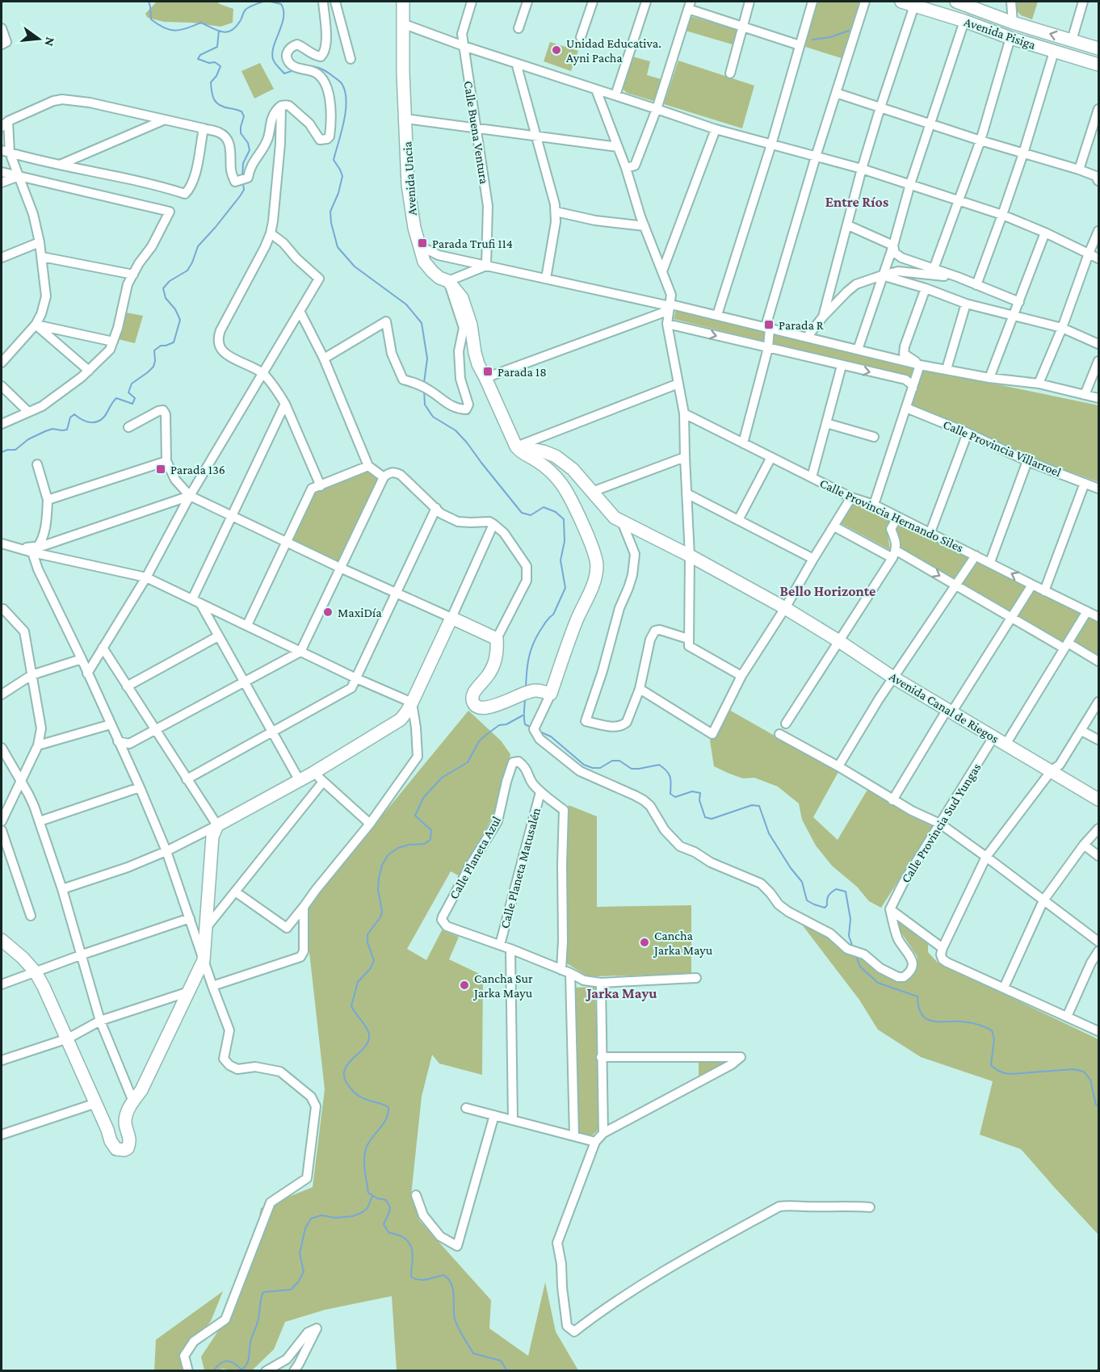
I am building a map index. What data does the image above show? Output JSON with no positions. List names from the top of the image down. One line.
{"streets":{"street":["Avenida Pisiga","Calle Buena Ventura","Avenida Uncia","Calle Provincia Villarroel","Calle Provincia Hernando Siles","Avenida Canal de Riegos","Calle Provincia Sud Yungas","Calle Planeta Azul","Calle Planeta Matusalén"]},"crossings":[["Avenida Uncia","Avenida Canal de Riegos"],["Avenida Canal de Riegos","Calle Provincia Sud Yungas"],["Calle Planeta Azul","Calle Planeta Matusalén"]],"districts":["Entre Ríos","Bello Horizonte","Jarka Mayu"],"places":{"other":["Unidad Educativa. Ayni Pacha","MaxiDía","Cancha Jarka Mayu","Cancha Sur Jarka Mayu"],"transit":["Parada Trufi 114","Parada R","Parada 18","Parada 136"]},"north":"right"}
